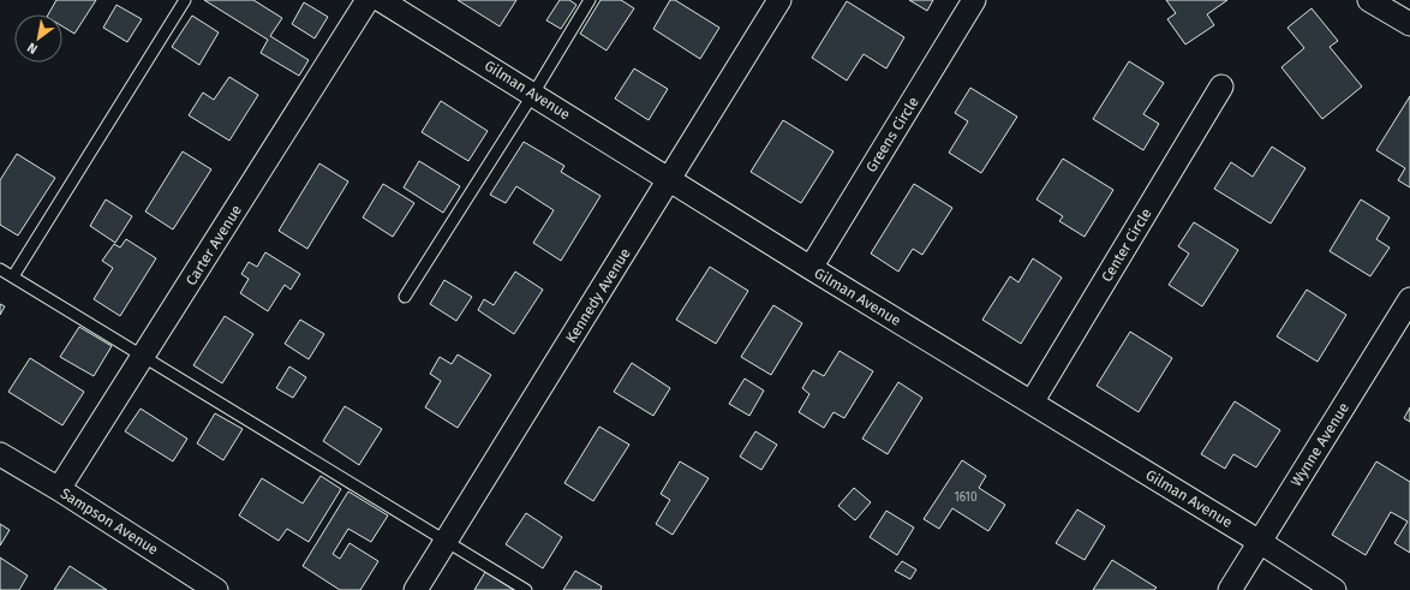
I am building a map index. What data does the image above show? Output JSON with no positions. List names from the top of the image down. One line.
{"streets":{"street":["Gilman Avenue","Greens Circle","Carter Avenue","Center Circle","Kennedy Avenue","Wynne Avenue","Sampson Avenue"]},"crossings":[["Gilman Avenue","Greens Circle"],["Gilman Avenue","Carter Avenue"],["Gilman Avenue","Center Circle"],["Gilman Avenue","Kennedy Avenue"],["Gilman Avenue","Wynne Avenue"],["Carter Avenue","Sampson Avenue"]],"house_numbers":["1610"],"north":"bottom left"}
